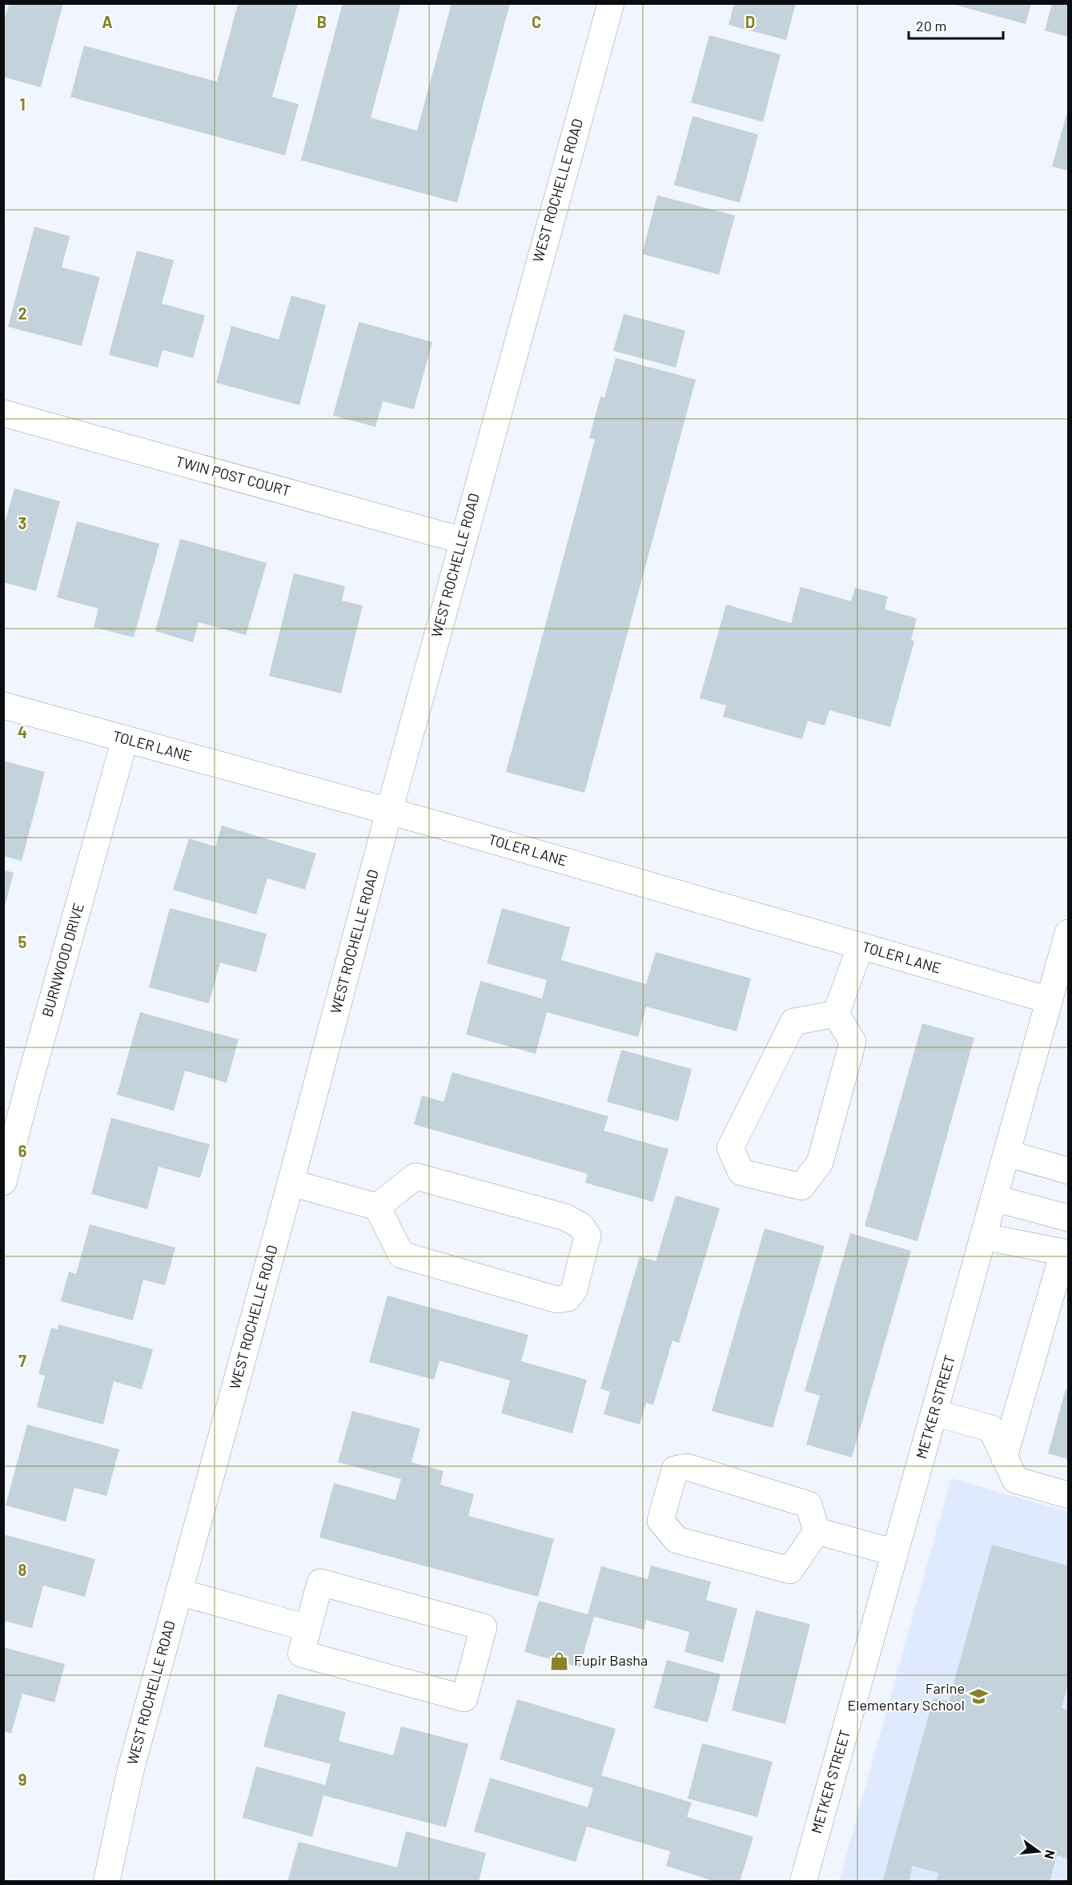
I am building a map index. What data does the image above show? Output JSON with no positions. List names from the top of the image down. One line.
{"streets":{"street":["WEST ROCHELLE ROAD","TWIN POST COURT","TOLER LANE","BURNWOOD DRIVE","METKER STREET"]},"crossings":[["WEST ROCHELLE ROAD","TWIN POST COURT"],["WEST ROCHELLE ROAD","TOLER LANE"],["TOLER LANE","BURNWOOD DRIVE"],["TOLER LANE","METKER STREET"]],"places":{"shop":["Fupir Basha"],"school or university":["Farine Elementary School"]},"scale_bar":"20 m","north":"right","grid":{"columns":["A","B","C","D"],"rows":["1","2","3","4","5","6","7","8","9"]}}
